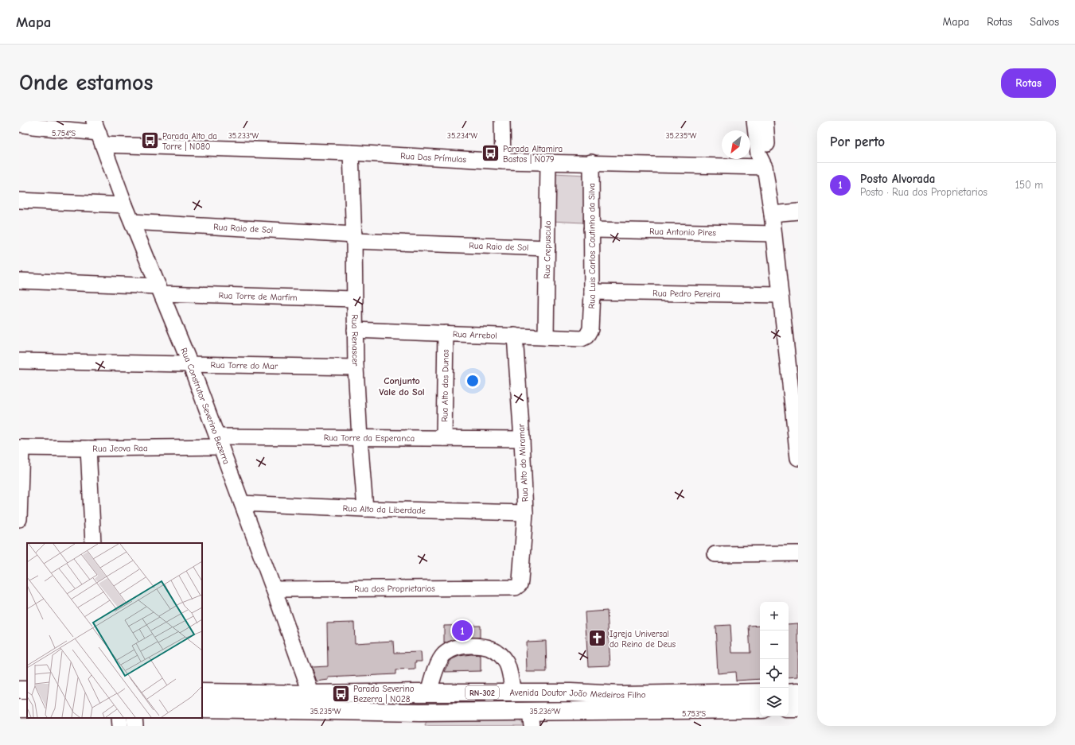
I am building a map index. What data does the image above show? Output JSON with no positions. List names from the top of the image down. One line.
{"streets":{"main road":["RN-302","Avenida Doutor João Medeiros Filho"],"street":["Rua Das Prímulas","Rua Raio de Sol","Rua Antonio Pires","Rua Luis Carlos Cautinho da Silva","Rua Crepusculo","Rua Pedro Pereira","Rua Torre de Marfim","Rua Arrebol","Rua Renascer","Rua Torre do Mar","Rua Alto das Dunas","Rua Construtor Severino Bezerra","Rua Torre da Esperanca","Rua Jeova Raa","Rua Alto do Miramar","Rua Alto da Liberdade","Rua dos Proprietarios"]},"crossings":[["Rua Das Prímulas","Rua Luis Carlos Cautinho da Silva"],["Rua Das Prímulas","Rua Crepusculo"],["Rua Das Prímulas","Rua Renascer"],["Rua Das Prímulas","Rua Construtor Severino Bezerra"],["Rua Raio de Sol","Rua Crepusculo"],["Rua Raio de Sol","Rua Renascer"],["Rua Raio de Sol","Rua Construtor Severino Bezerra"],["Rua Antonio Pires","Rua Luis Carlos Cautinho da Silva"],["Rua Luis Carlos Cautinho da Silva","Rua Pedro Pereira"],["Rua Luis Carlos Cautinho da Silva","Rua Arrebol"],["Rua Crepusculo","Rua Arrebol"],["Rua Torre de Marfim","Rua Renascer"],["Rua Torre de Marfim","Rua Construtor Severino Bezerra"],["Rua Arrebol","Rua Renascer"],["Rua Arrebol","Rua Alto das Dunas"],["Rua Arrebol","Rua Alto do Miramar"],["Rua Renascer","Rua Torre do Mar"],["Rua Renascer","Rua Torre da Esperanca"],["Rua Renascer","Rua Alto da Liberdade"],["Rua Torre do Mar","Rua Construtor Severino Bezerra"],["Rua Alto das Dunas","Rua Torre da Esperanca"],["Rua Construtor Severino Bezerra","Rua Torre da Esperanca"],["Rua Construtor Severino Bezerra","Rua Jeova Raa"],["Rua Construtor Severino Bezerra","Rua Alto da Liberdade"],["Rua Construtor Severino Bezerra","Rua dos Proprietarios"],["Rua Construtor Severino Bezerra","Avenida Doutor João Medeiros Filho"],["Rua Torre da Esperanca","Rua Jeova Raa"],["Rua Torre da Esperanca","Rua Alto do Miramar"],["Rua Alto do Miramar","Rua Alto da Liberdade"],["Rua Alto do Miramar","Rua dos Proprietarios"]],"districts":["Conjunto Vale do Sol"],"places":{"bus stop":["Parada Alto da Torre | N080","Parada Altamira Bastos | N079","Parada Severino Bezerra | N028"],"church":["Igreja Universal do Reino de Deus"]},"north":"bottom left","page":{"header":"Mapa","nav":["Mapa","Rotas","Salvos"],"buttons":"Rotas","title":"Onde estamos","heading":"Por perto","list":[{"mark":"1","name":"Posto Alvorada","note":"Posto · Rua dos Proprietarios","value":"150 m"}],"map_buttons":["+","−"],"pins":"1"},"coordinates":["5.754°S","35.233°W","35.234°W","35.235°W","35.236°W","5.753°S"]}
